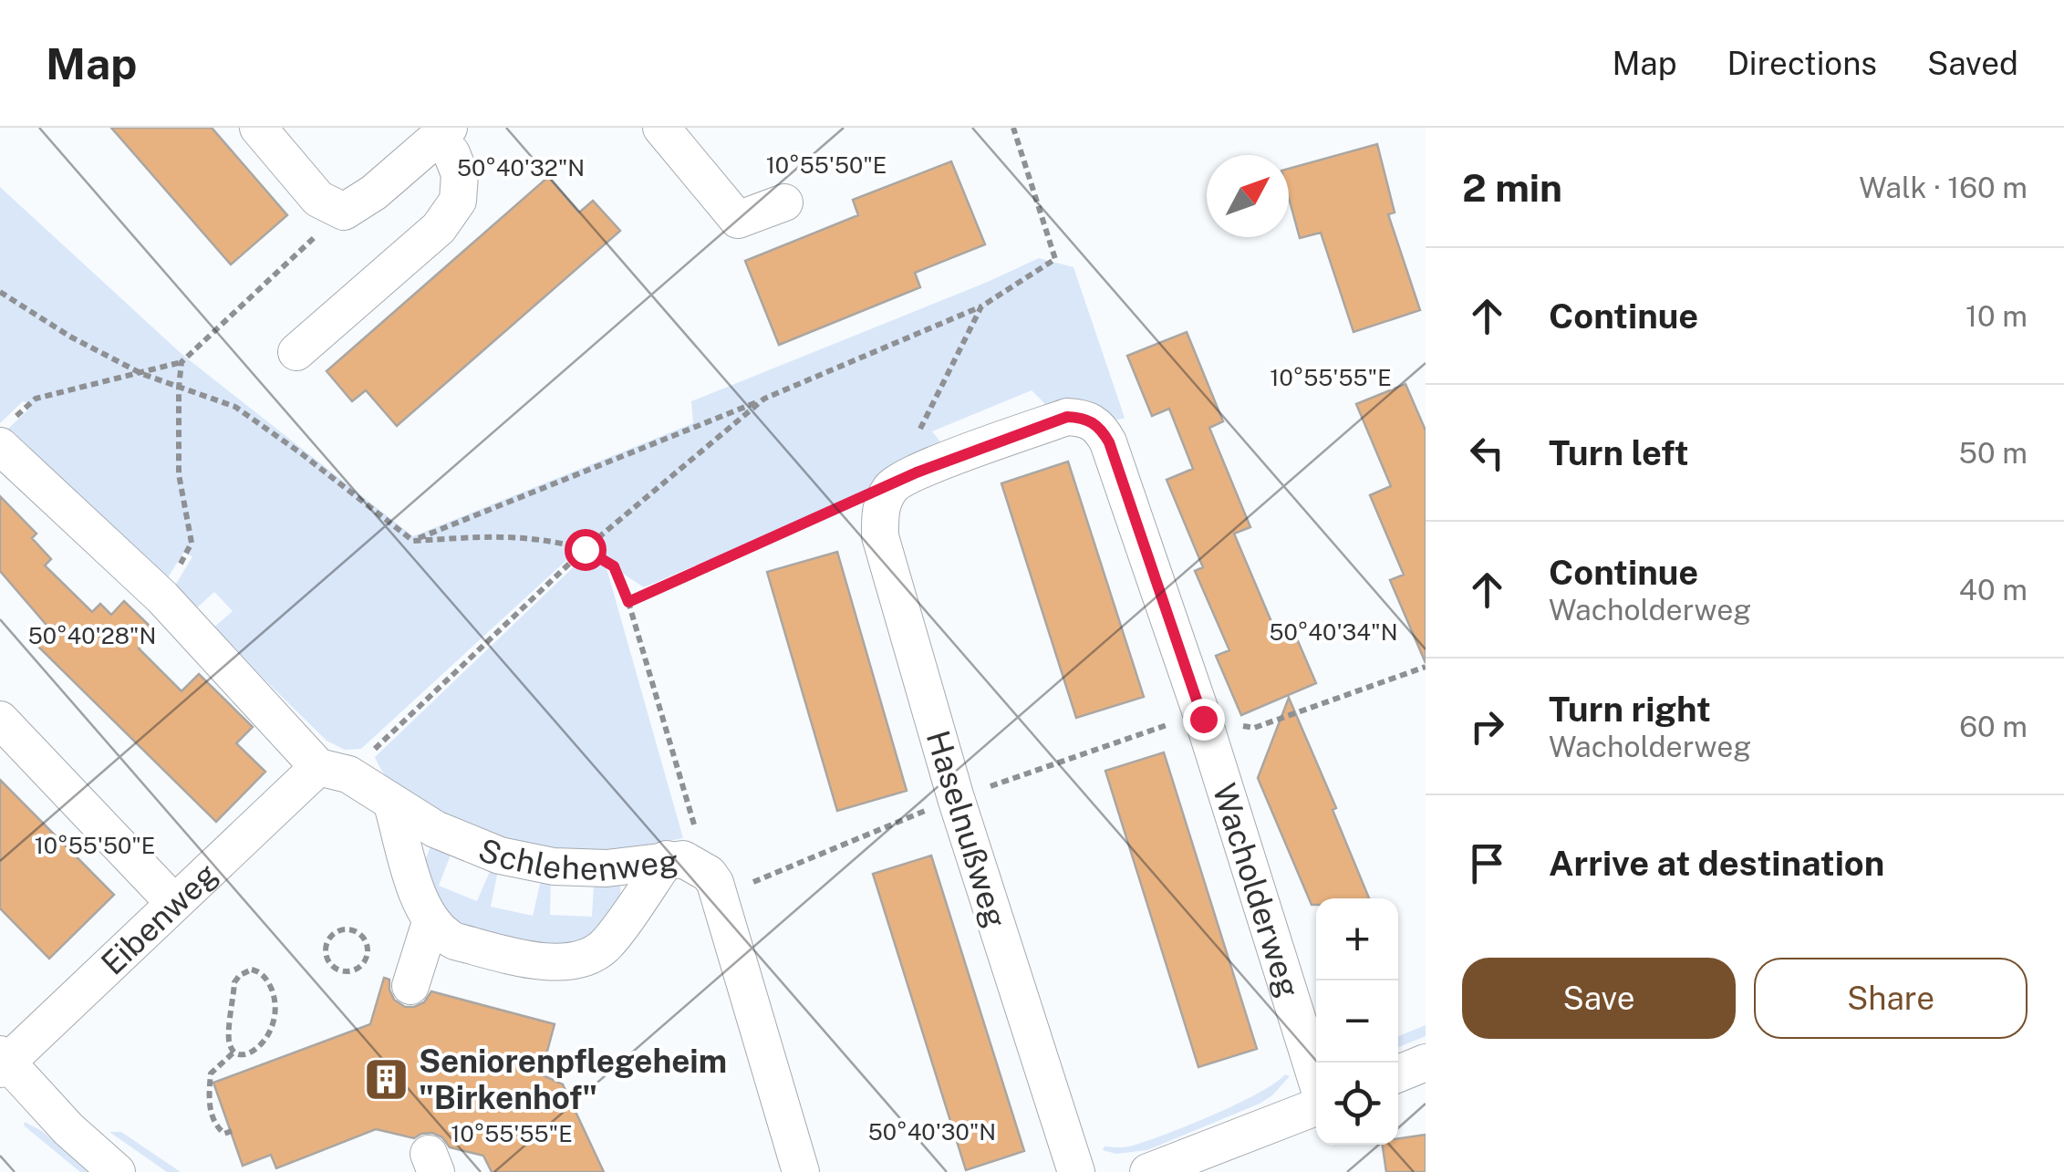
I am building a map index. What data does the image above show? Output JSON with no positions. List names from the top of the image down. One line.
{"streets":{"street":["Haselnußweg","Schlehenweg","Wacholderweg","Eibenweg"]},"crossings":[["Haselnußweg","Wacholderweg"],["Schlehenweg","Eibenweg"]],"places":{"building":["Seniorenpflegeheim \"Birkenhof\""]},"north":"top right","page":{"header":"Map","nav":["Map","Directions","Saved"],"heading":["2 min","Walk · 160 m"],"list":[["Continue","10 m"],["Turn left","50 m"],["Continue","Wacholderweg","40 m"],["Turn right","Wacholderweg","60 m"],"Arrive at destination"],"map_buttons":["+","−"],"buttons":["Save","Share"]},"coordinates":["10°55'50\"E","50°40'32\"N","10°55'55\"E","50°40'34\"N","50°40'28\"N","50°40'30\"N"]}
